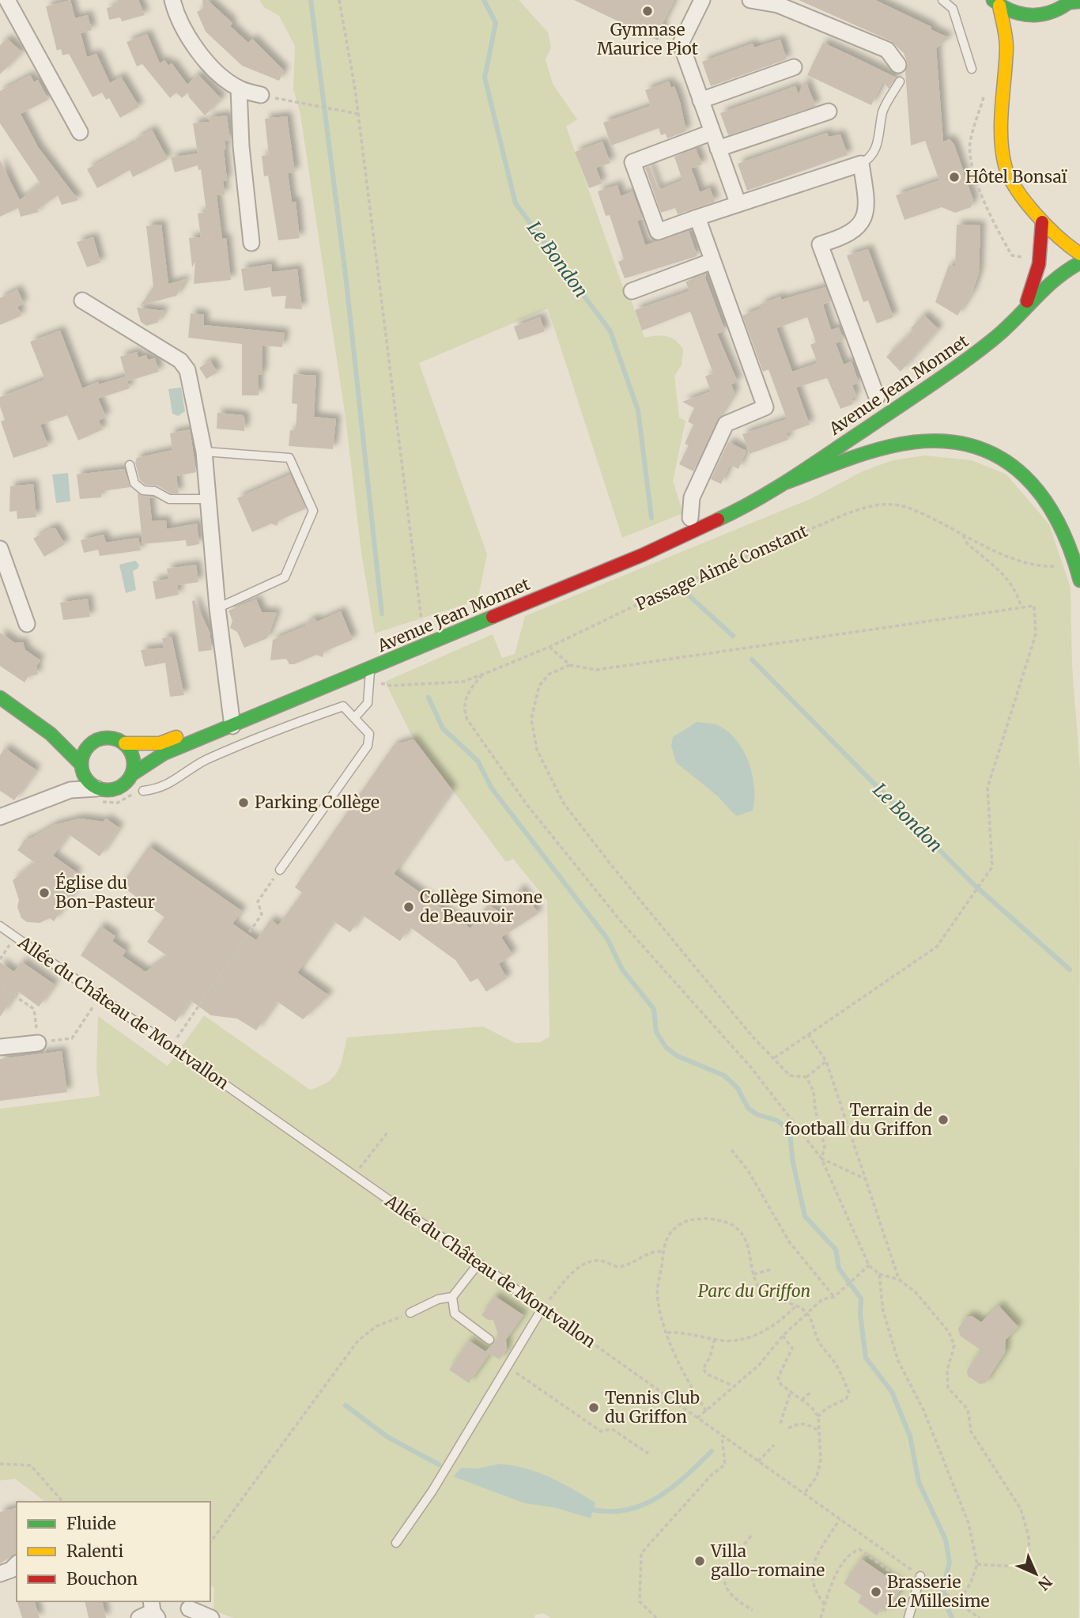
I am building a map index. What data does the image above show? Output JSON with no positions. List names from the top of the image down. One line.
{"streets":{"main road":["Avenue Jean Monnet"],"lane":["Allée du Château de Montvallon"],"path":["Passage Aimé Constant"]},"crossings":[["Avenue Jean Monnet","Passage Aimé Constant"]],"water":["Le Bondon"],"parks":["Parc du Griffon"],"places":["Gymnase Maurice Piot","Hôtel Bonsaï","Parking Collège","Église du Bon-Pasteur","Collège Simone de Beauvoir","Terrain de football du Griffon","Tennis Club du Griffon","Villa gallo-romaine","Brasserie Le Millesime"],"legend":["Fluide","Ralenti","Bouchon"],"north":"bottom right"}
